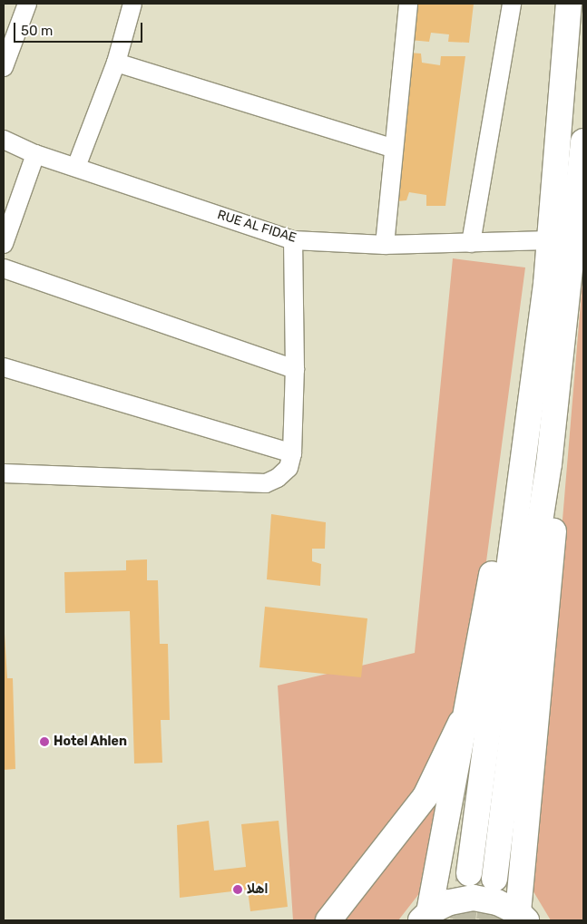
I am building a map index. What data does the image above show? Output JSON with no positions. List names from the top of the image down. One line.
{"streets":{"street":["RUE AL FIDAE"]},"places":["Hotel Ahlen","اهلا"],"scale_bar":"50 m"}
